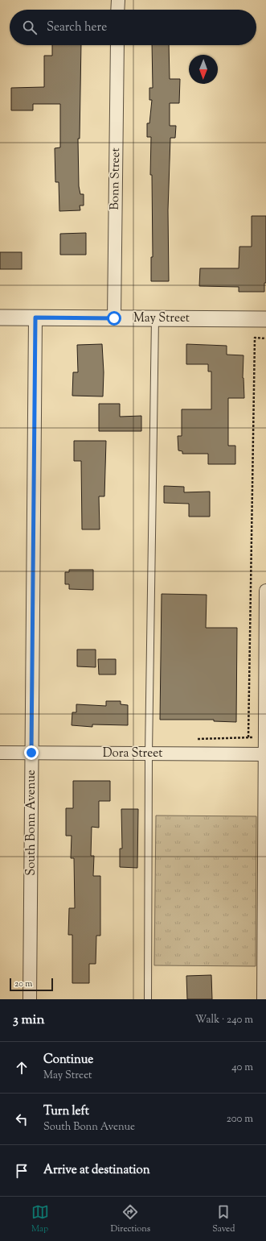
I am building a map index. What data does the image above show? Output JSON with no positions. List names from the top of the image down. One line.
{"streets":{"street":["Bonn Street","May Street","Dora Street","South Bonn Avenue"]},"crossings":[["Bonn Street","May Street"],["May Street","South Bonn Avenue"],["Dora Street","South Bonn Avenue"]],"scale_bar":"20 m","north":"bottom","page":{"search":"Search here","scale":"20 m","heading":["3 min","Walk · 240 m"],"list":[["Continue","May Street","40 m"],["Turn left","South Bonn Avenue","200 m"],"Arrive at destination"],"nav":["Map","Directions","Saved"]}}
